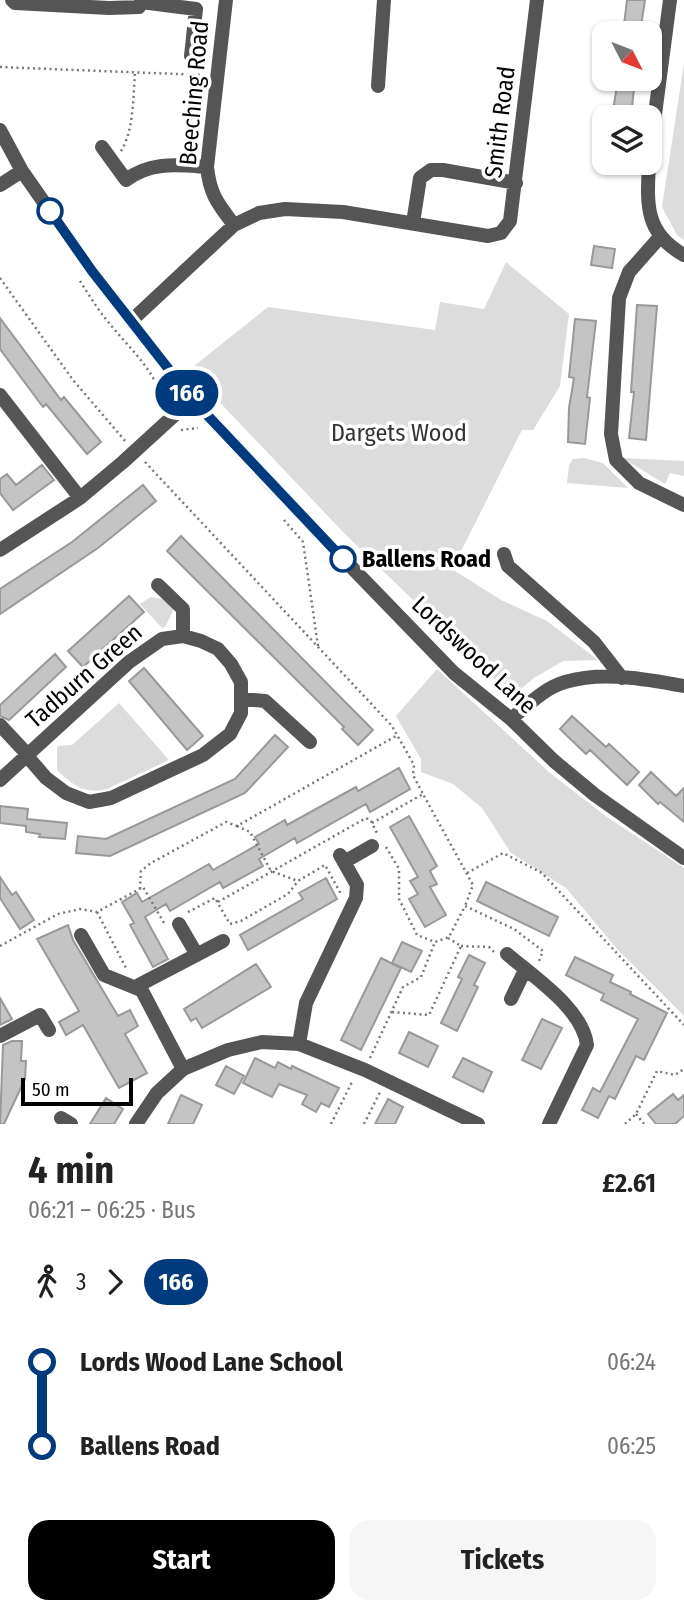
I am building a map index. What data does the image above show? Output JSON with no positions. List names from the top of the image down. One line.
{"streets":{"street":["Beeching Road","Smith Road","Lordswood Lane","Tadburn Green"]},"parks":["Dargets Wood"],"places":["Ballens Road"],"lines":["bus line 166"],"scale_bar":"50 m","north":"bottom right","page":{"on_map":"166","scale":"50 m","heading":["4 min","06:21 – 06:25 · Bus","£2.61"],"legs":["3","166"],"list":[{"name":"Lords Wood Lane School","value":"06:24"},{"name":"Ballens Road","value":"06:25"}],"buttons":["Start","Tickets"]}}
